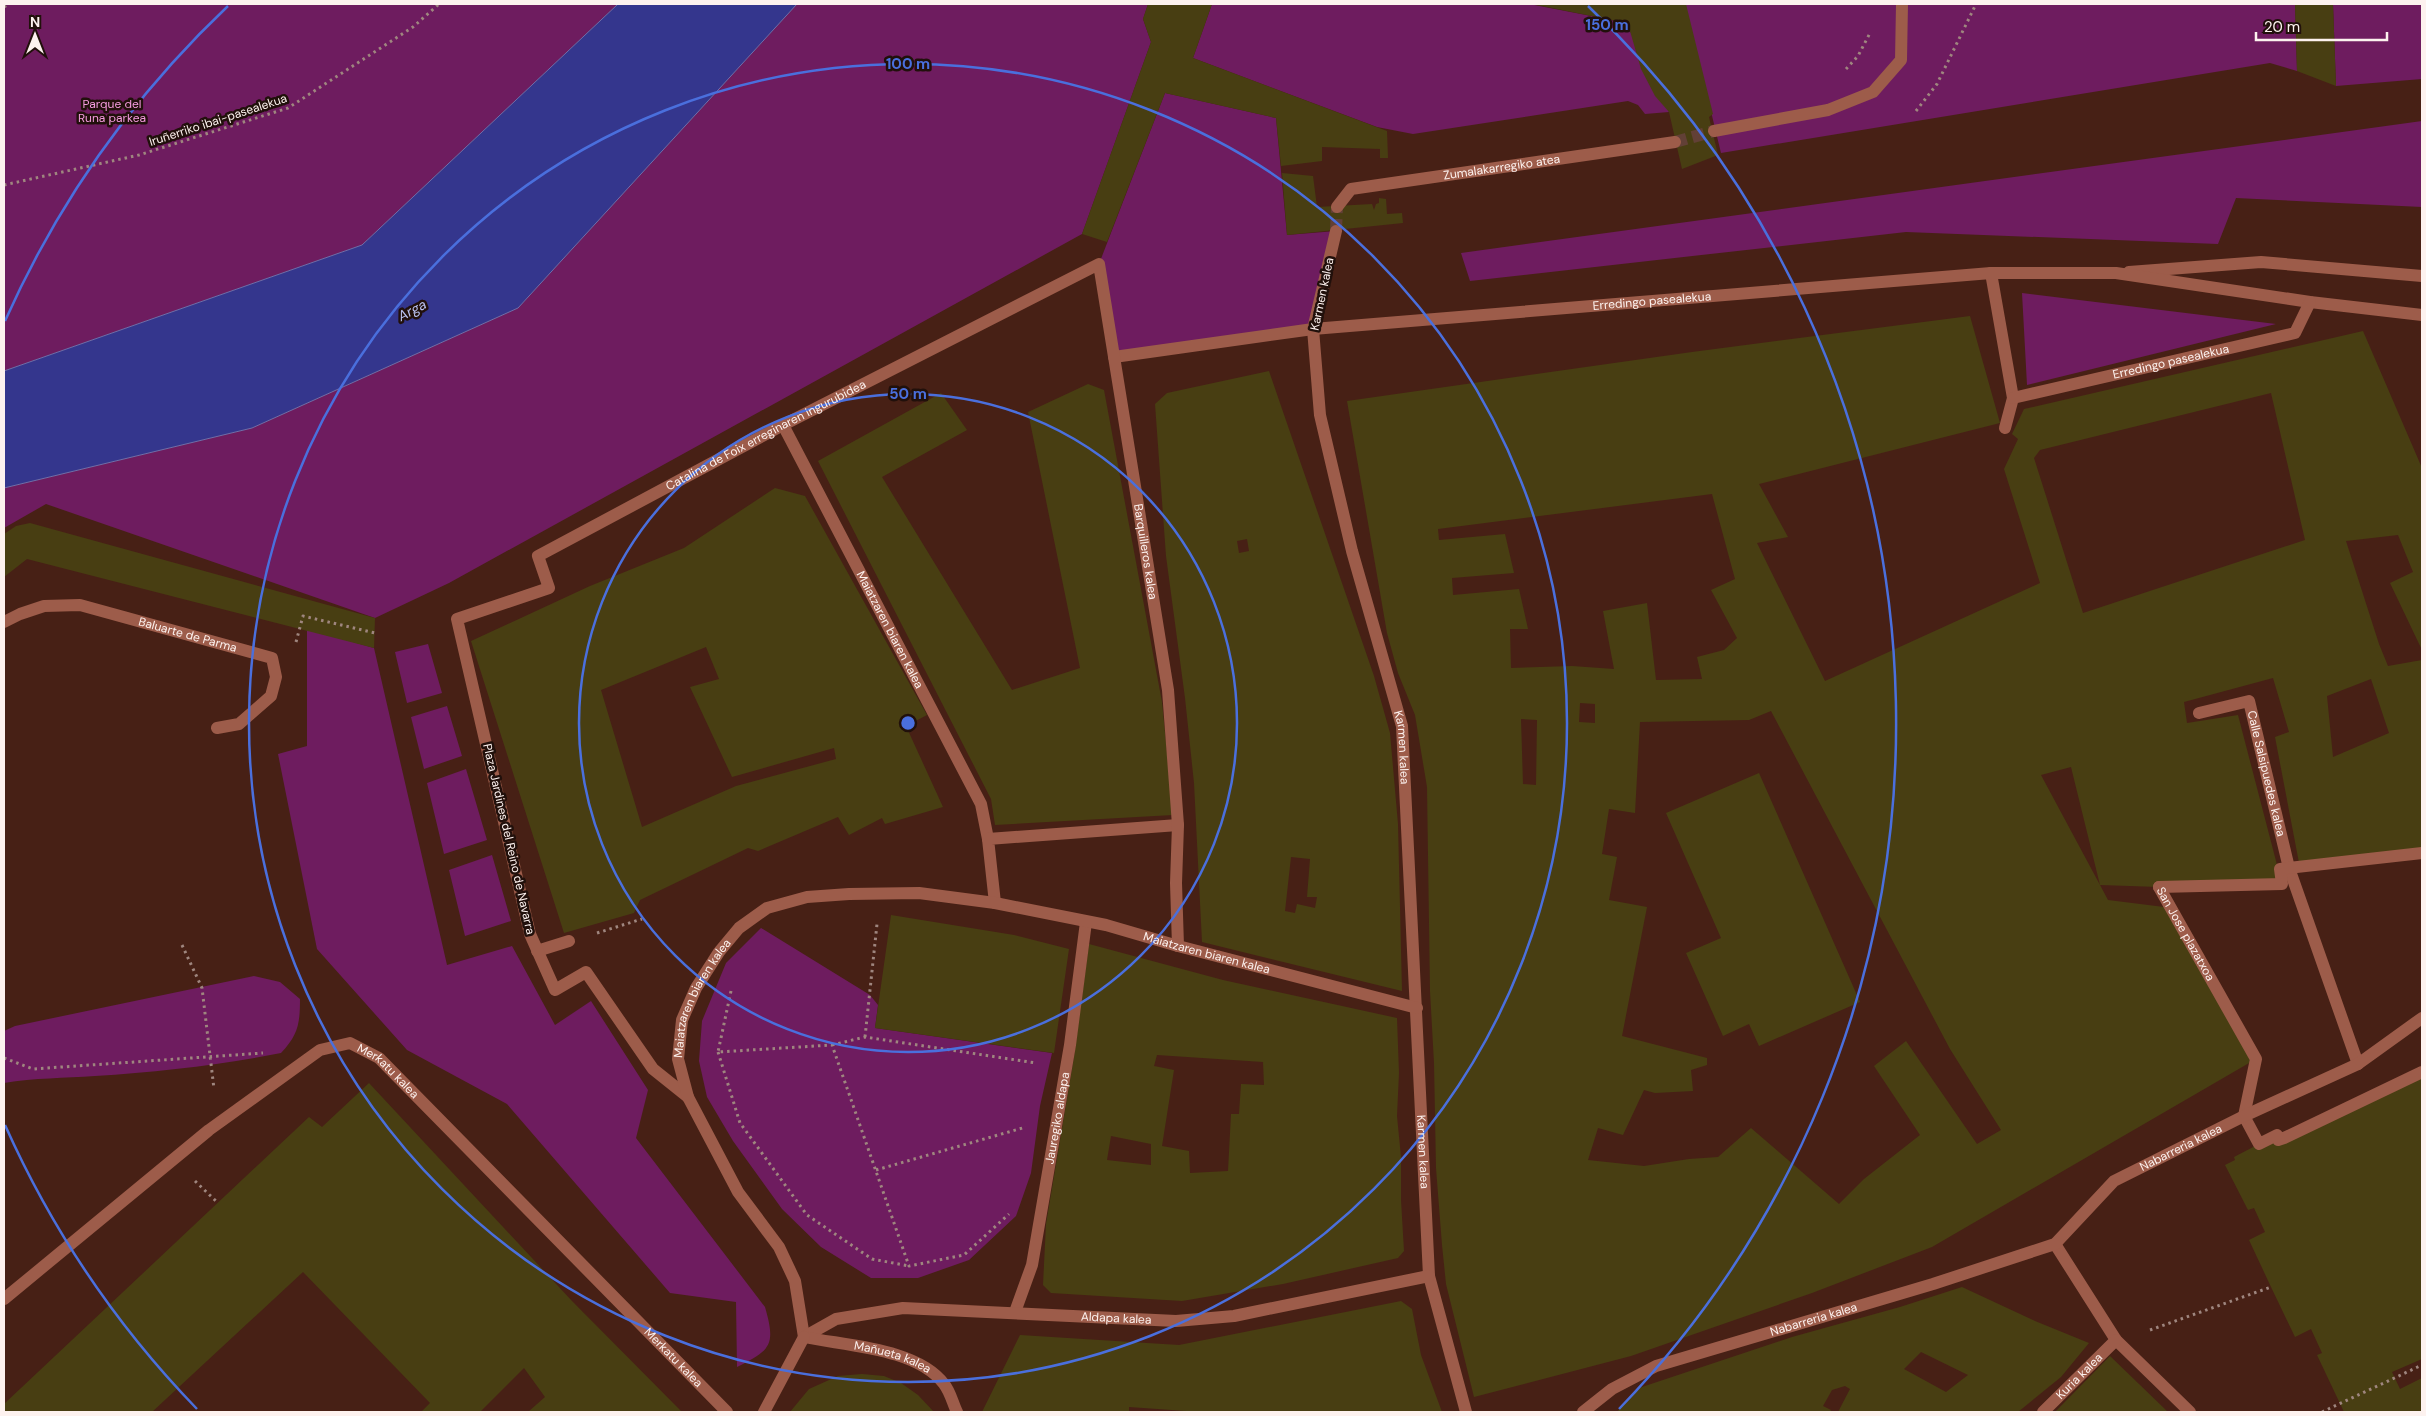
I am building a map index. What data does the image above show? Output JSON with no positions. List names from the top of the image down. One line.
{"streets":{"street":["Zumalakarregiko atea","Karmen kalea","Erredingo pasealekua","Catalina de Foix erreginaren ingurubidea","Barquilleros kalea","Maiatzaren biaren kalea","Baluarte de Parma","Calle Salsipuedes kalea","Plaza Jardines del Reino de Navarra","San Jose plazatxoa","Merkatu kalea","Jauregiko aldapa","Nabarreria kalea","Aldapa kalea","Mañueta kalea","Kuria kalea"],"path":["Iruñerriko ibai-pasealekua"]},"crossings":[["Karmen kalea","Erredingo pasealekua"],["Karmen kalea","Maiatzaren biaren kalea"],["Karmen kalea","Aldapa kalea"],["Catalina de Foix erreginaren ingurubidea","Barquilleros kalea"],["Catalina de Foix erreginaren ingurubidea","Maiatzaren biaren kalea"],["Catalina de Foix erreginaren ingurubidea","Plaza Jardines del Reino de Navarra"],["Barquilleros kalea","Maiatzaren biaren kalea"],["Maiatzaren biaren kalea","Plaza Jardines del Reino de Navarra"],["Maiatzaren biaren kalea","Jauregiko aldapa"],["Maiatzaren biaren kalea","Aldapa kalea"],["Maiatzaren biaren kalea","Mañueta kalea"],["Calle Salsipuedes kalea","San Jose plazatxoa"],["San Jose plazatxoa","Nabarreria kalea"],["Jauregiko aldapa","Aldapa kalea"],["Aldapa kalea","Mañueta kalea"]],"water":["Arga"],"parks":["Parque del Runa parkea"],"scale_bar":"20 m","north":"top","rings":["150 m","100 m","50 m"]}
